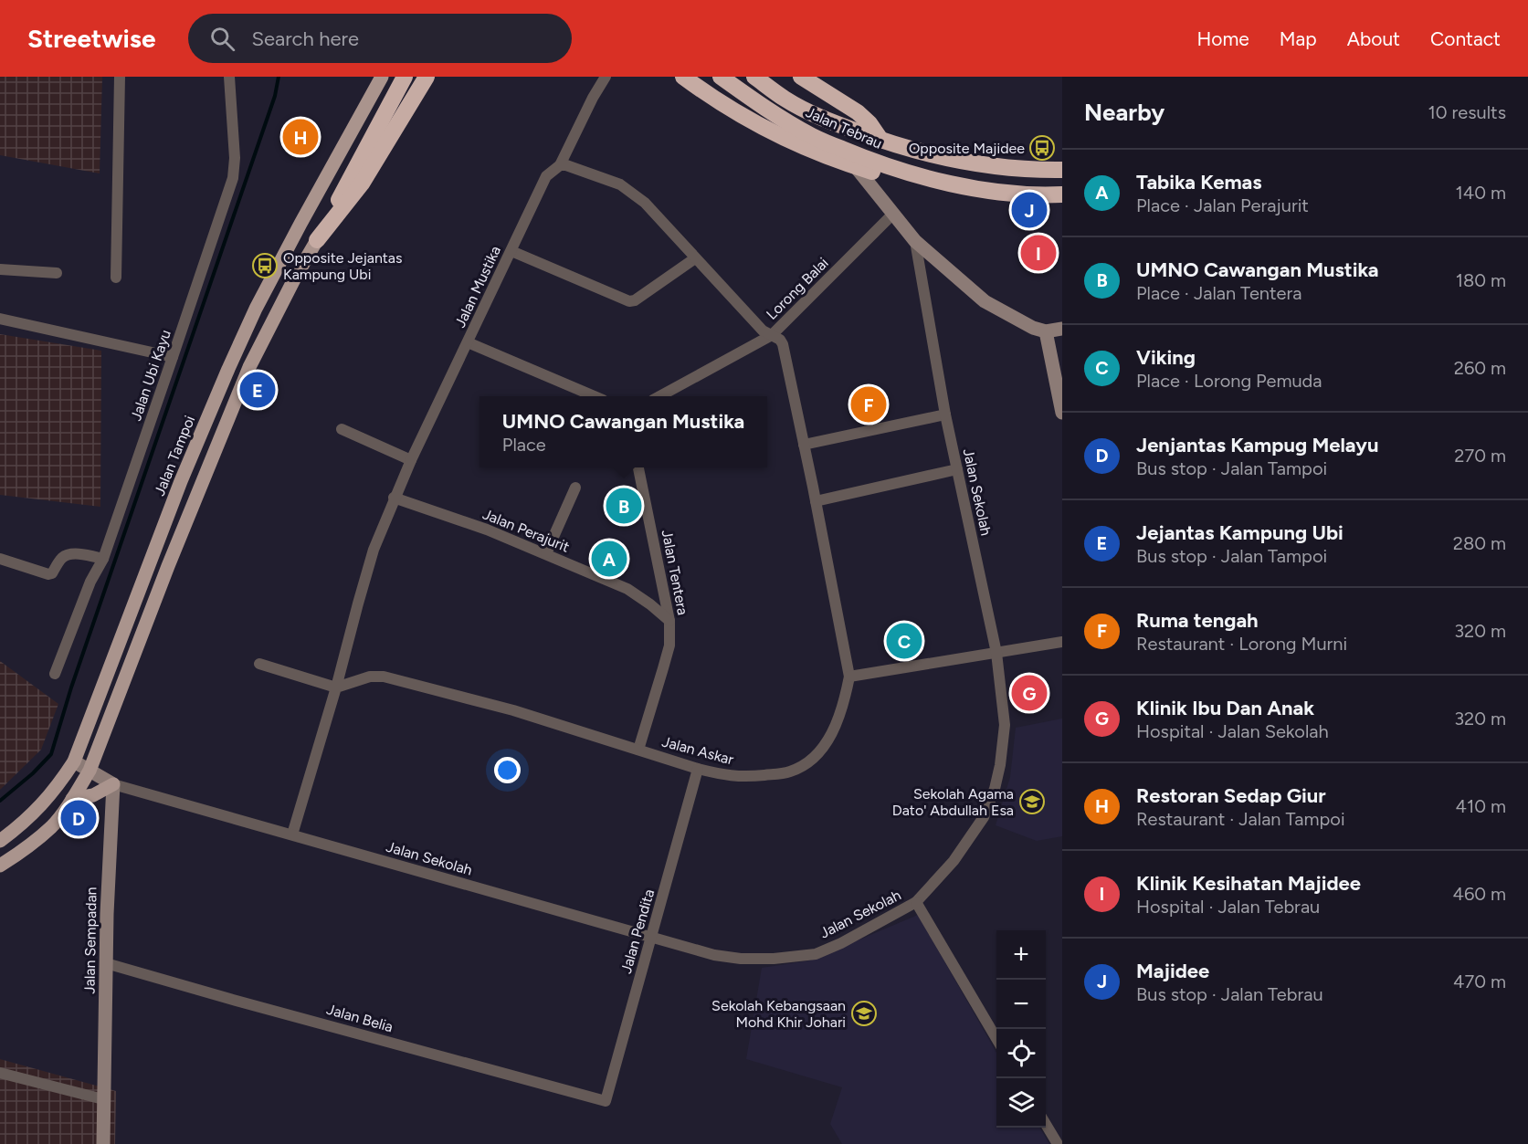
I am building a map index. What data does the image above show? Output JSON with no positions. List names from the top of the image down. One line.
{"streets":{"highway":["Jalan Tebrau"],"main road":["Jalan Tampoi"],"street":["Jalan Mustika","Lorong Balai","Jalan Ubi Kayu","Jalan Sekolah","Jalan Perajurit","Jalan Tentera","Jalan Askar","Jalan Pendita","Jalan Sempadan","Jalan Belia"]},"crossings":[["Jalan Mustika","Jalan Perajurit"],["Jalan Mustika","Jalan Askar"],["Lorong Balai","Jalan Askar"],["Jalan Sekolah","Jalan Pendita"],["Jalan Sekolah","Jalan Sempadan"],["Jalan Perajurit","Jalan Tentera"],["Jalan Tentera","Jalan Askar"],["Jalan Askar","Jalan Pendita"],["Jalan Pendita","Jalan Belia"],["Jalan Sempadan","Jalan Belia"]],"places":{"bus stop":["Opposite Majidee","Opposite Jejantas Kampung Ubi"],"school or university":["Sekolah Agama Dato' Abdullah Esa","Sekolah Kebangsaan Mohd Khir Johari"]},"page":{"header":"Streetwise","search":"Search here","nav":["Home","Map","About","Contact"],"heading":["Nearby","10 results"],"pins":["H","J","I","E","F","B","A","C","G","D"],"list":[{"mark":"A","name":"Tabika Kemas","note":"Place · Jalan Perajurit","value":"140 m"},{"mark":"B","name":"UMNO Cawangan Mustika","note":"Place · Jalan Tentera","value":"180 m"},{"mark":"C","name":"Viking","note":"Place · Lorong Pemuda","value":"260 m"},{"mark":"D","name":"Jenjantas Kampug Melayu","note":"Bus stop · Jalan Tampoi","value":"270 m"},{"mark":"E","name":"Jejantas Kampung Ubi","note":"Bus stop · Jalan Tampoi","value":"280 m"},{"mark":"F","name":"Ruma tengah","note":"Restaurant · Lorong Murni","value":"320 m"},{"mark":"G","name":"Klinik Ibu Dan Anak","note":"Hospital · Jalan Sekolah","value":"320 m"},{"mark":"H","name":"Restoran Sedap Giur","note":"Restaurant · Jalan Tampoi","value":"410 m"},{"mark":"I","name":"Klinik Kesihatan Majidee","note":"Hospital · Jalan Tebrau","value":"460 m"},{"mark":"J","name":"Majidee","note":"Bus stop · Jalan Tebrau","value":"470 m"}],"popup":["UMNO Cawangan Mustika","Place"],"map_buttons":["+","−"]}}
